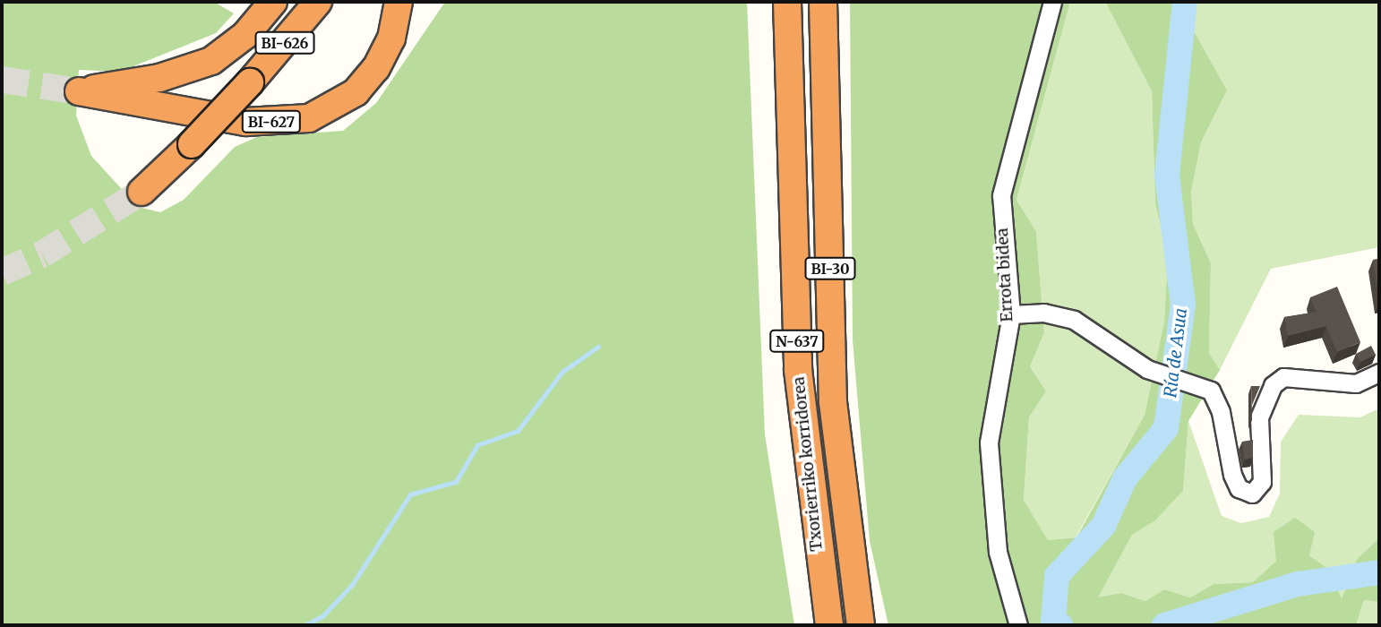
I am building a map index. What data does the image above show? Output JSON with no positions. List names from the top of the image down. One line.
{"streets":{"highway":["BI-626","BI-627","BI-30","N-637","Txorierriko korridorea"],"street":["Errota bidea"]},"water":["Ría de Asua"]}
